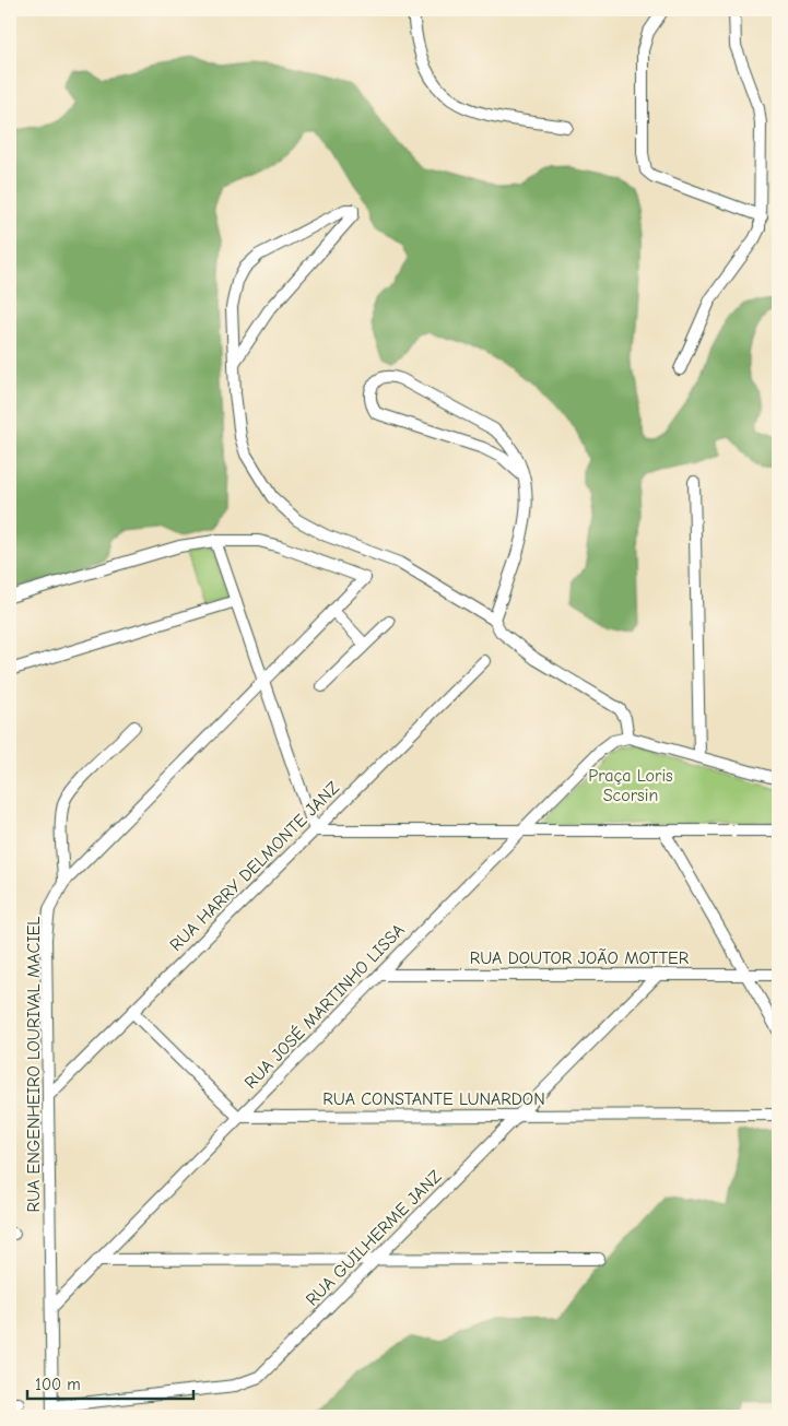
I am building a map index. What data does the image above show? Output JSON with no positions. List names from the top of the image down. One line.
{"streets":{"street":["RUA HARRY DELMONTE JANZ","RUA DOUTOR JOÃO MOTTER","RUA JOSÉ MARTINHO LISSA","RUA ENGENHEIRO LOURIVAL MACIEL","RUA CONSTANTE LUNARDON","RUA GUILHERME JANZ"]},"crossings":[["RUA HARRY DELMONTE JANZ","RUA ENGENHEIRO LOURIVAL MACIEL"],["RUA DOUTOR JOÃO MOTTER","RUA JOSÉ MARTINHO LISSA"],["RUA DOUTOR JOÃO MOTTER","RUA GUILHERME JANZ"],["RUA JOSÉ MARTINHO LISSA","RUA ENGENHEIRO LOURIVAL MACIEL"],["RUA JOSÉ MARTINHO LISSA","RUA CONSTANTE LUNARDON"],["RUA ENGENHEIRO LOURIVAL MACIEL","RUA GUILHERME JANZ"],["RUA CONSTANTE LUNARDON","RUA GUILHERME JANZ"]],"parks":["Praça Loris Scorsin"],"scale_bar":"100 m"}
